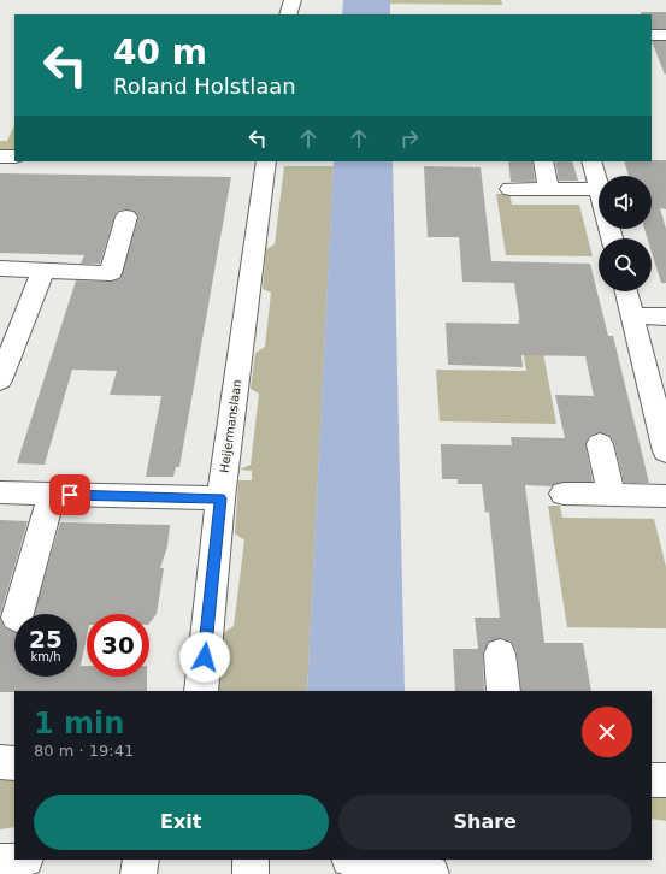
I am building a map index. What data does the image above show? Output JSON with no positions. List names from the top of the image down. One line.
{"streets":{"street":["Heijermanslaan"]},"page":{"turn":["40 m","Roland Holstlaan"],"speed":"25 km/h","limit":"30","heading":["1 min","80 m · 19:41"],"buttons":["Exit","Share"]}}
